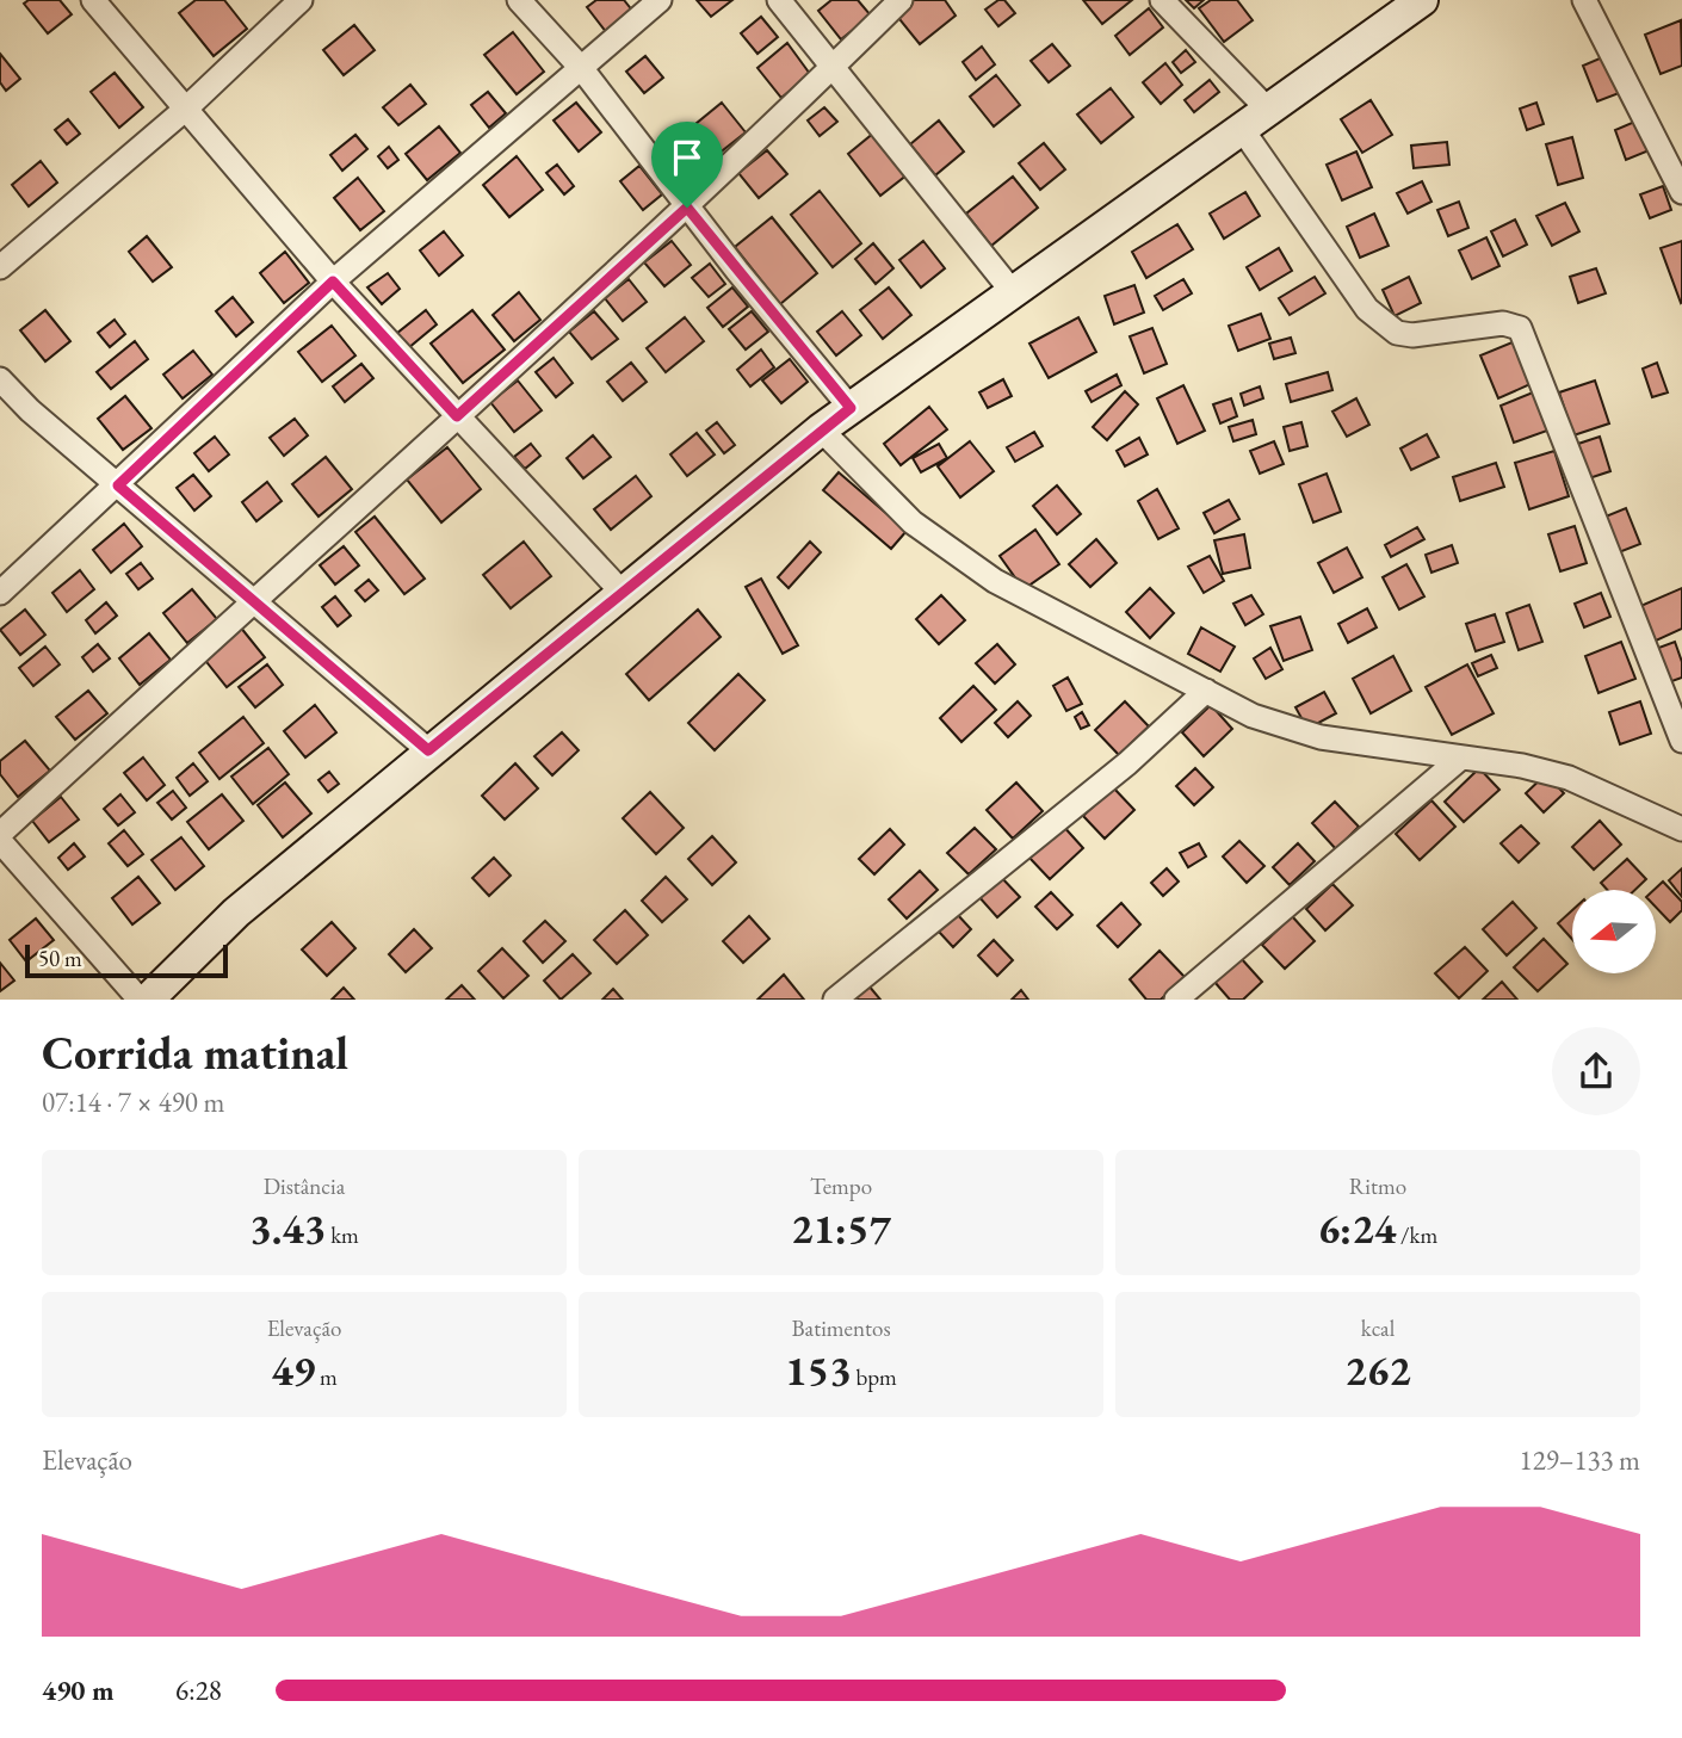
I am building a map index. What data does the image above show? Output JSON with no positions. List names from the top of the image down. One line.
{"scale_bar":"50 m","north":"left","page":{"scale":"50 m","heading":["Corrida matinal","07:14 · 7 × 490 m"],"stats":[["Distância","3.43 km"],["Tempo","21:57"],["Ritmo","6:24 /km"],["Elevação","49 m"],["Batimentos","153 bpm"],["kcal","262"]],"chart":["Elevação","129–133 m"],"list":[{"name":"490 m","note":"6:28"}]}}
